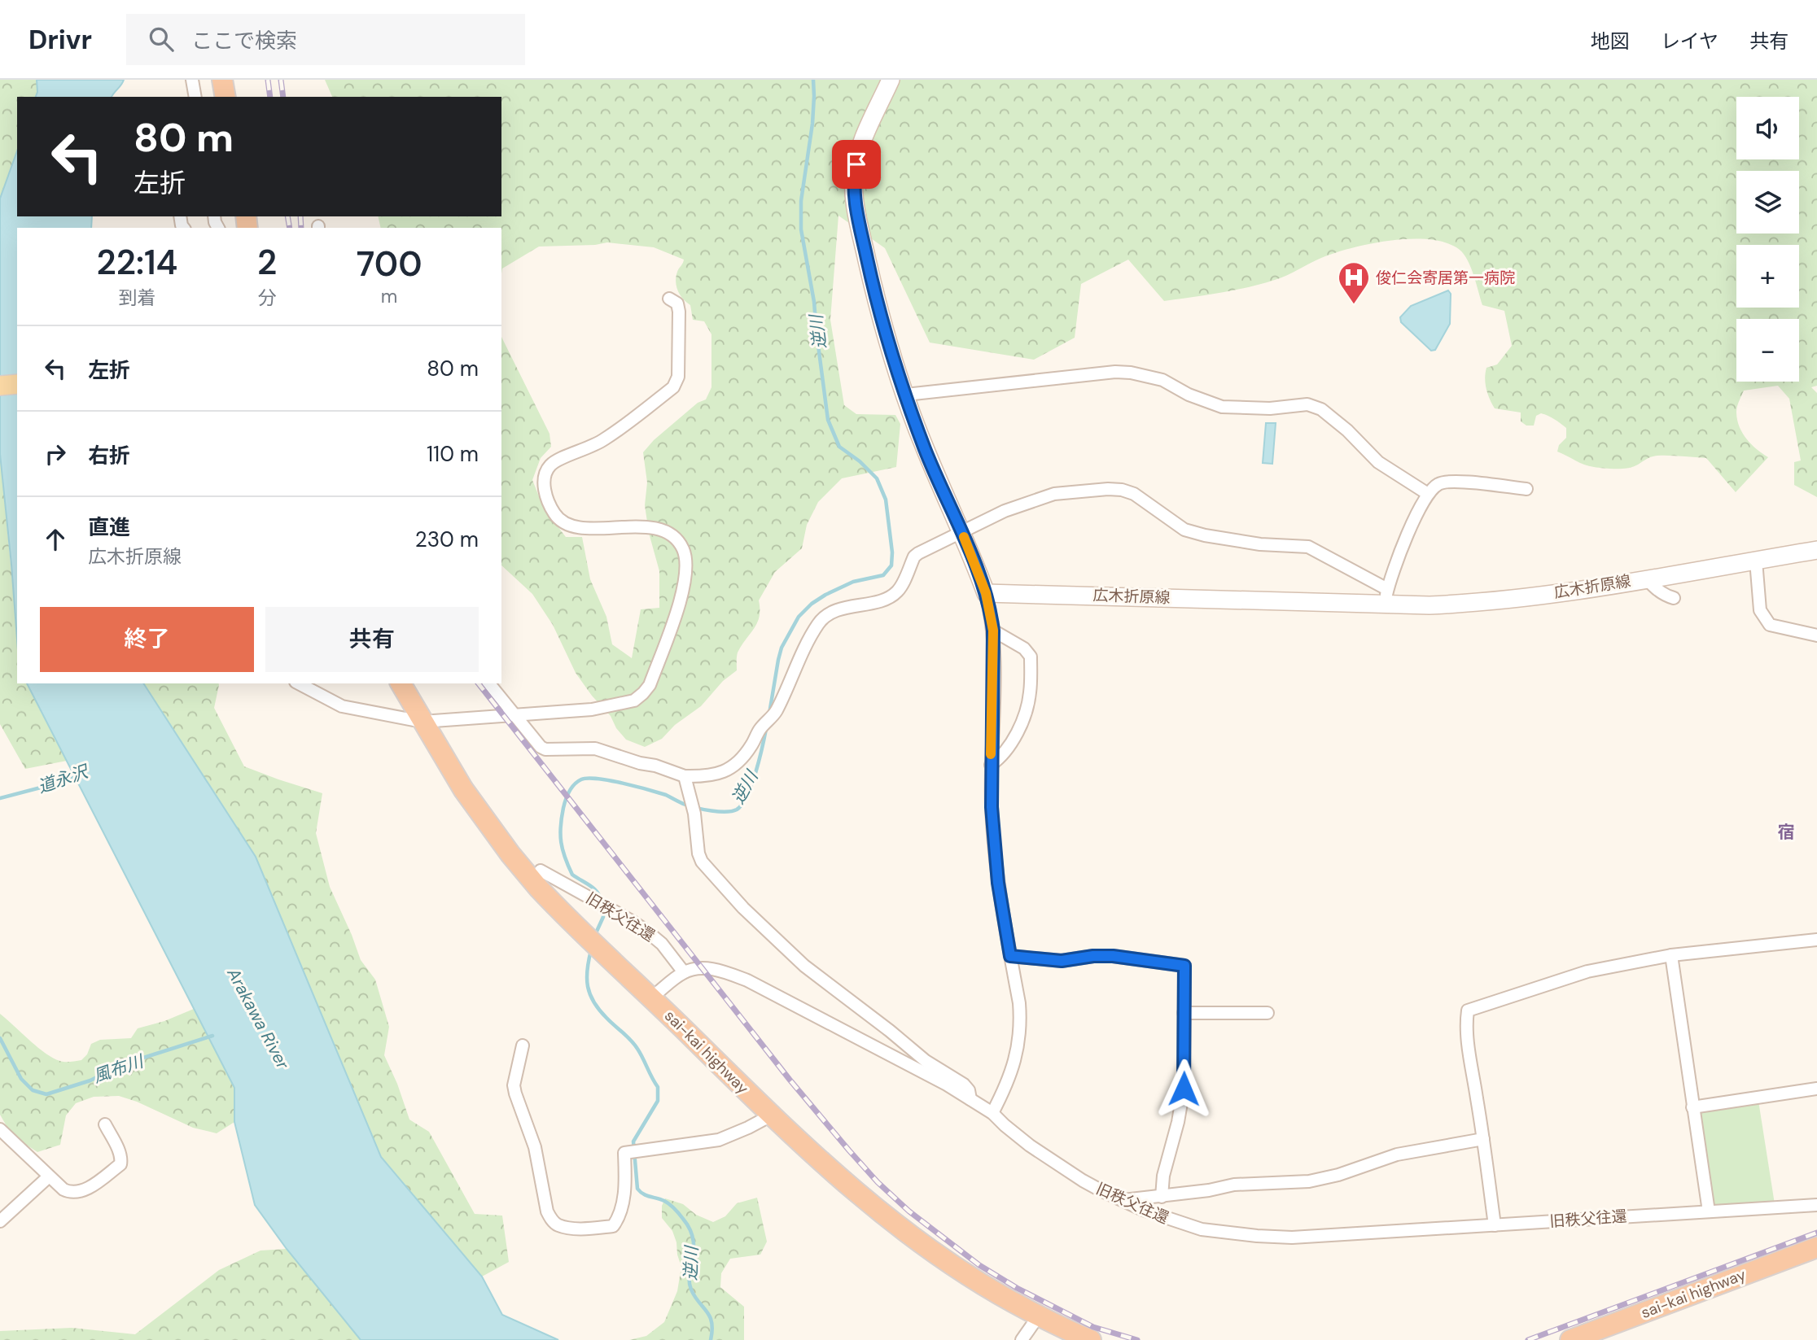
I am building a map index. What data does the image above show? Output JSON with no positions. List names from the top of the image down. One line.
{"streets":{"highway":["sai-kai highway"],"main road":["広木折原線"],"street":["旧秩父往還"]},"districts":["宿"],"water":["逆川","道永沢","Arakawa River","風布川"],"places":{"hospital":["俊仁会寄居第一病院"]},"page":{"header":"Drivr","search":"ここで検索","nav":["地図","レイヤ","共有"],"map_buttons":["+","−"],"turn":["80 m","左折"],"eta":["22:14","到着","2","分","700","m"],"list":[{"name":"左折","value":"80 m"},{"name":"右折","value":"110 m"},{"name":"直進","note":"広木折原線","value":"230 m"}],"buttons":["終了","共有"]}}
